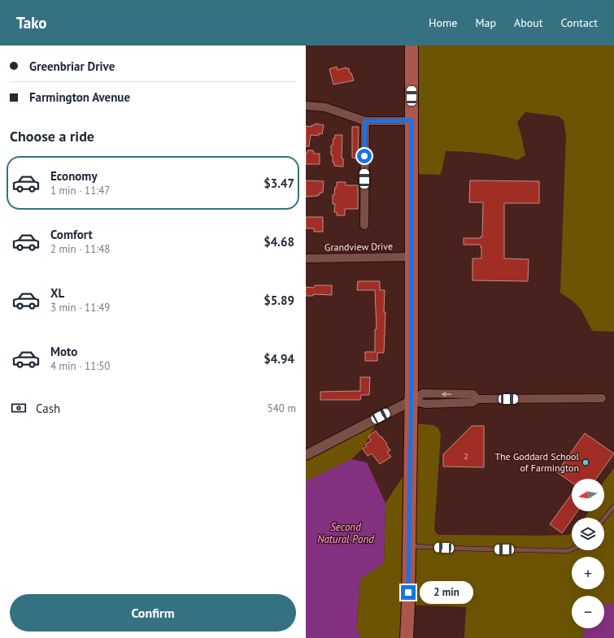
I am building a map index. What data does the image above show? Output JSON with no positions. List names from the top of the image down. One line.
{"streets":{"street":["Grandview Drive"]},"water":["Second Natural Pond"],"places":["The Goddard School of Farmington"],"house_numbers":["2"],"north":"left","page":{"header":"Tako","nav":["Home","Map","About","Contact"],"banner":["Greenbriar Drive","Farmington Avenue"],"heading":"Choose a ride","list":[{"name":"Economy","note":"1 min · 11:47","value":"$3.47"},{"name":"Comfort","note":"2 min · 11:48","value":"$4.68"},{"name":"XL","note":"3 min · 11:49","value":"$5.89"},{"name":"Moto","note":"4 min · 11:50","value":"$4.94"}],"pay":["Cash","540 m"],"map_buttons":["+","−"],"bubble":"2 min","buttons":"Confirm"}}
